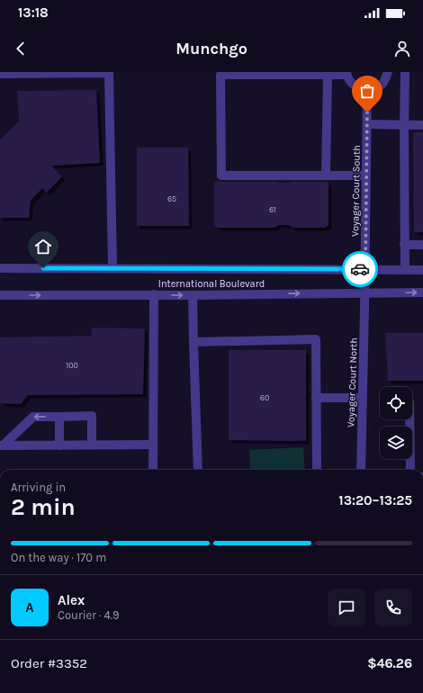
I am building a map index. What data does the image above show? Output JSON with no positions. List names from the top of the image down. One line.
{"streets":{"street":["Voyager Court South","International Boulevard","Voyager Court North"]},"crossings":[["Voyager Court South","International Boulevard"],["Voyager Court South","Voyager Court North"],["International Boulevard","Voyager Court North"]],"house_numbers":["65","61","100","60"],"page":{"status":"13:18","header":"Munchgo","heading":["2 min","Arriving in","13:20–13:25"],"panel":["Alex","Courier · 4.9","Order #3352","$46.26"],"bar":"On the way · 170 m","round":"A"}}
